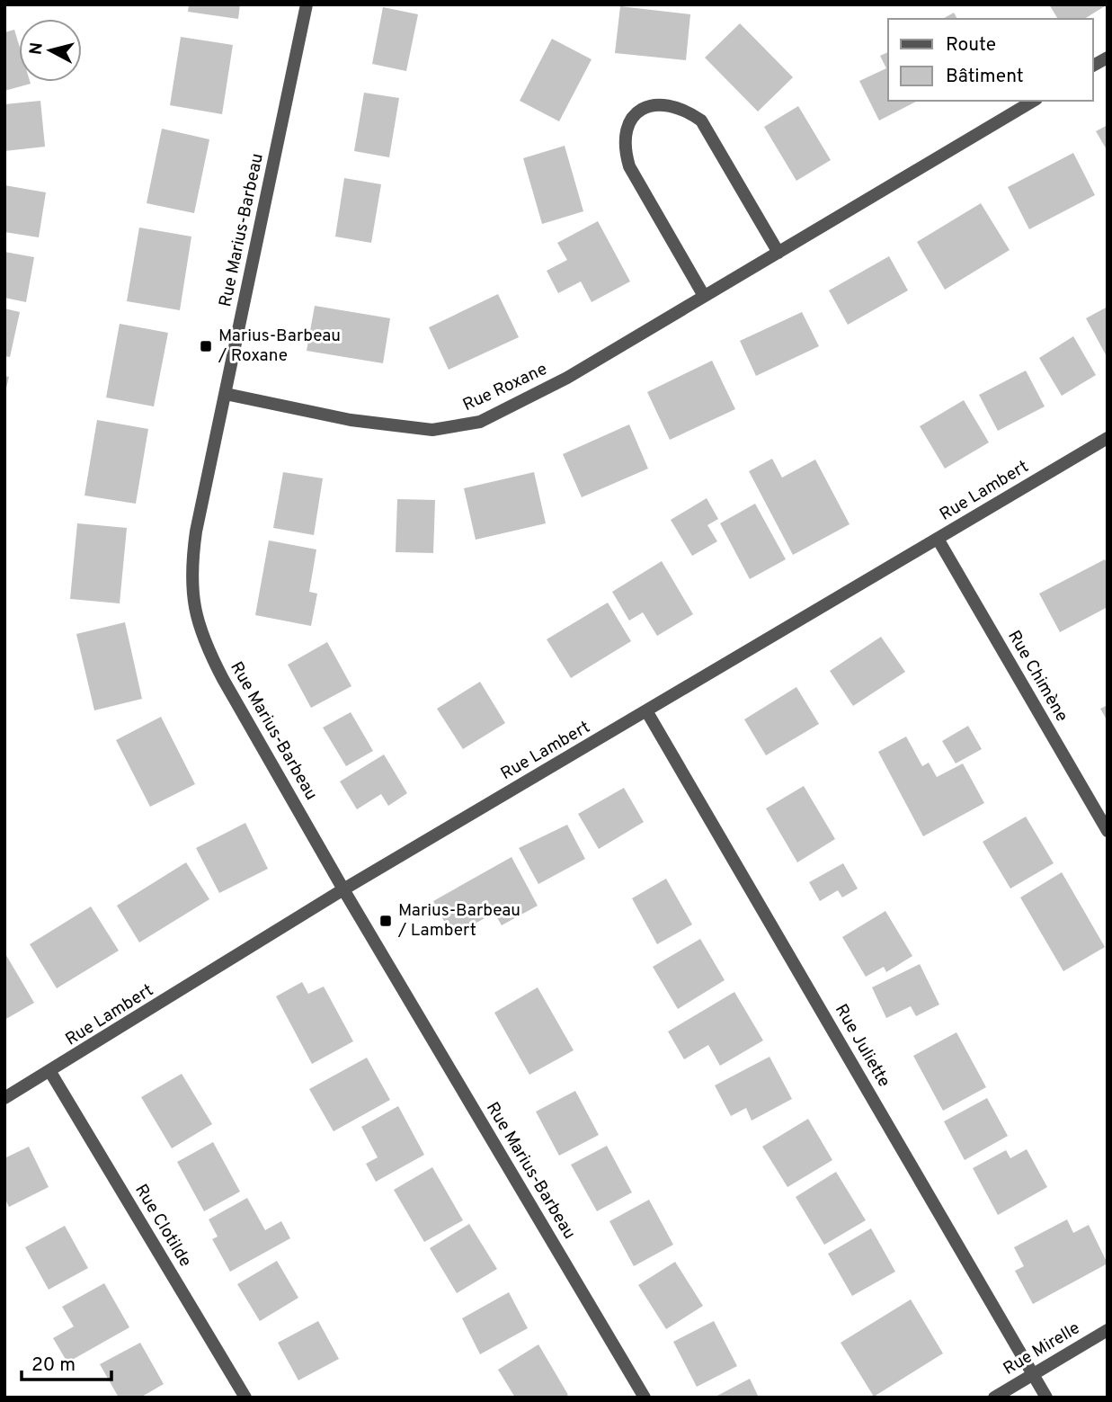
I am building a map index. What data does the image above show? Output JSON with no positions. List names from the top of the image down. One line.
{"streets":{"street":["Rue Marius-Barbeau","Rue Roxane","Rue Lambert","Rue Chimène","Rue Juliette","Rue Clotilde","Rue Mirelle"]},"crossings":[["Rue Marius-Barbeau","Rue Roxane"],["Rue Marius-Barbeau","Rue Lambert"],["Rue Lambert","Rue Chimène"],["Rue Lambert","Rue Juliette"],["Rue Lambert","Rue Clotilde"],["Rue Juliette","Rue Mirelle"]],"places":{"transit":["Marius-Barbeau / Roxane","Marius-Barbeau / Lambert"]},"legend":["Route","Bâtiment"],"scale_bar":"20 m","north":"left"}
